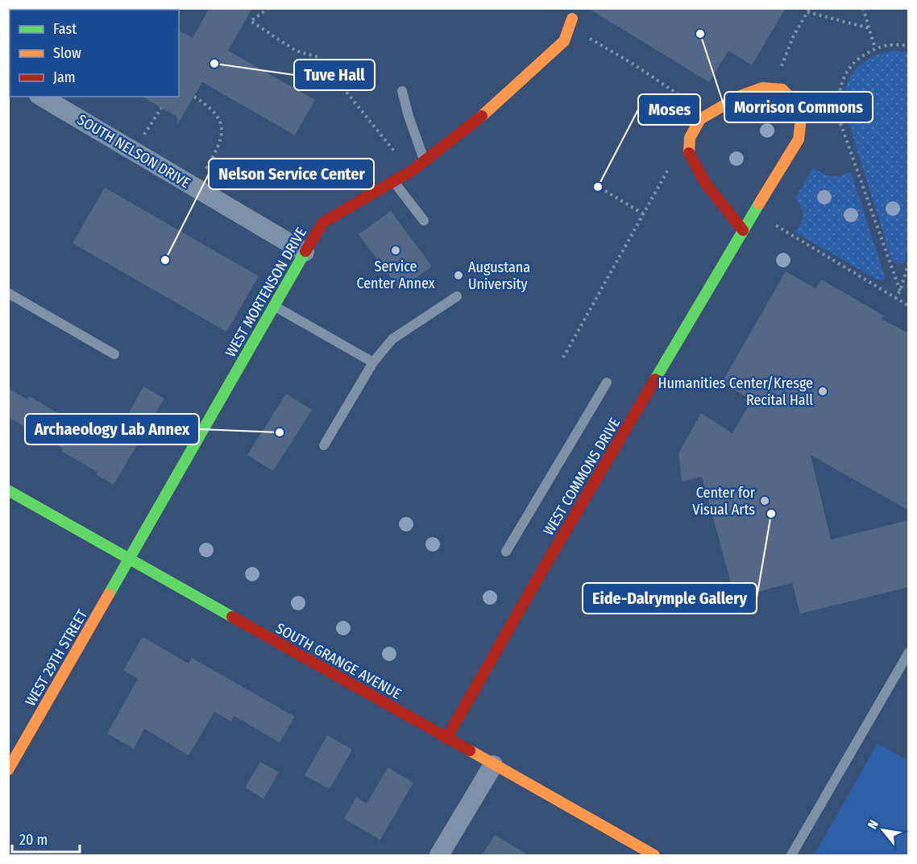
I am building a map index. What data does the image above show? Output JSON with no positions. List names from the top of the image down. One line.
{"streets":{"street":["SOUTH NELSON DRIVE","WEST MORTENSON DRIVE","WEST COMMONS DRIVE","WEST 29TH STREET","SOUTH GRANGE AVENUE"]},"crossings":[["SOUTH NELSON DRIVE","WEST MORTENSON DRIVE"],["WEST MORTENSON DRIVE","WEST 29TH STREET"],["WEST MORTENSON DRIVE","SOUTH GRANGE AVENUE"],["WEST COMMONS DRIVE","SOUTH GRANGE AVENUE"],["WEST 29TH STREET","SOUTH GRANGE AVENUE"]],"places":["Morrison Commons","Tuve Hall","Moses","Service Center Annex","Nelson Service Center","Augustana University","Humanities Center/Kresge Recital Hall","Archaeology Lab Annex","Center for Visual Arts","Eide-Dalrymple Gallery"],"legend":["Fast","Slow","Jam"],"scale_bar":"20 m","north":"top left"}
